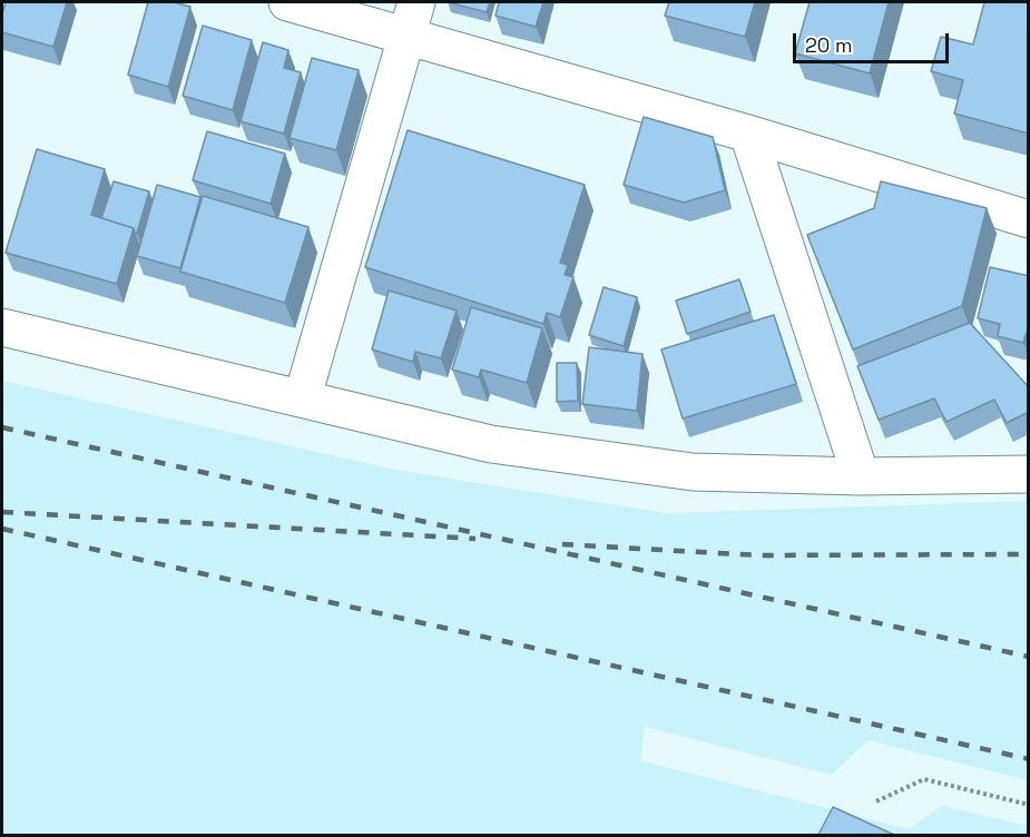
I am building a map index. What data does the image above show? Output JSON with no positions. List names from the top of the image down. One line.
{"scale_bar":"20 m"}
